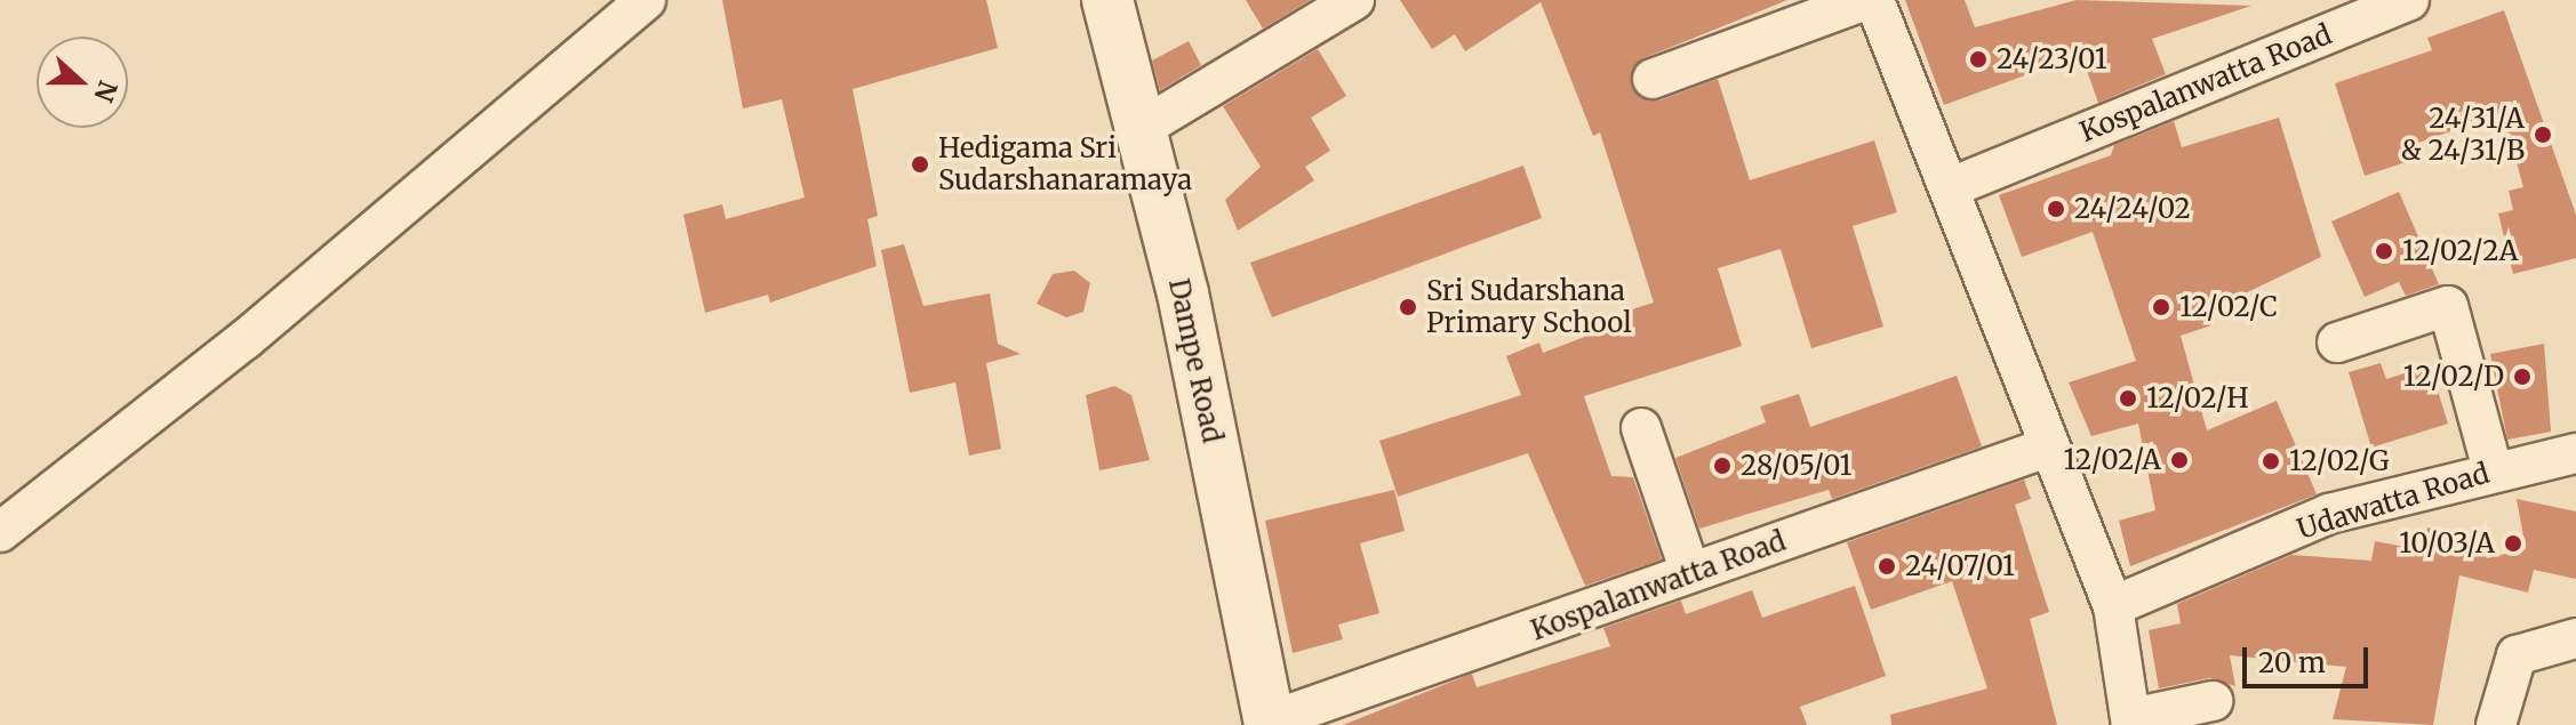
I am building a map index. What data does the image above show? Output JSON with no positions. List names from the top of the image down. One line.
{"streets":{"street":["Kospalanwatta Road","Dampe Road","Udawatta Road"]},"crossings":[["Kospalanwatta Road","Dampe Road"]],"places":["24/23/01","24/31/A & 24/31/B","Hedigama Sri Sudarshanaramaya","24/24/02","12/02/2A","Sri Sudarshana Primary School","12/02/C","12/02/D","12/02/H","12/02/A","12/02/G","28/05/01","10/03/A","24/07/01"],"scale_bar":"20 m","north":"right"}
